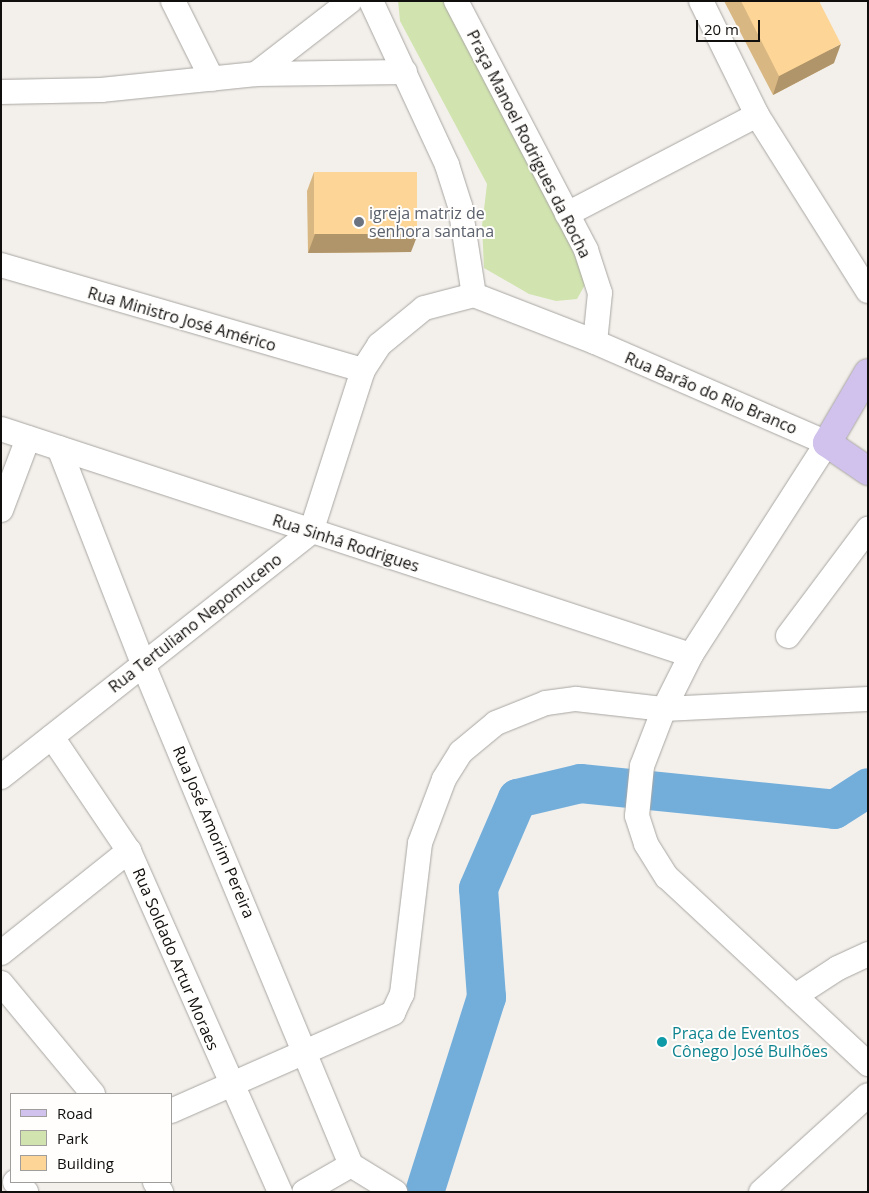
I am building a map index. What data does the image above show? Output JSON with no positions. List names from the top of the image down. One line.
{"streets":{"street":["Praça Manoel Rodrigues da Rocha","Rua Ministro José Américo","Rua Barão do Rio Branco","Rua Sinhá Rodrigues","Rua Tertuliano Nepomuceno","Rua José Amorim Pereira","Rua Soldado Artur Moraes"]},"crossings":[["Praça Manoel Rodrigues da Rocha","Rua Barão do Rio Branco"],["Rua Sinhá Rodrigues","Rua Tertuliano Nepomuceno"],["Rua Sinhá Rodrigues","Rua José Amorim Pereira"],["Rua Tertuliano Nepomuceno","Rua José Amorim Pereira"],["Rua Tertuliano Nepomuceno","Rua Soldado Artur Moraes"]],"places":["igreja matriz de senhora santana","Praça de Eventos Cônego José Bulhões"],"legend":["Road","Park","Building"],"scale_bar":"20 m"}
